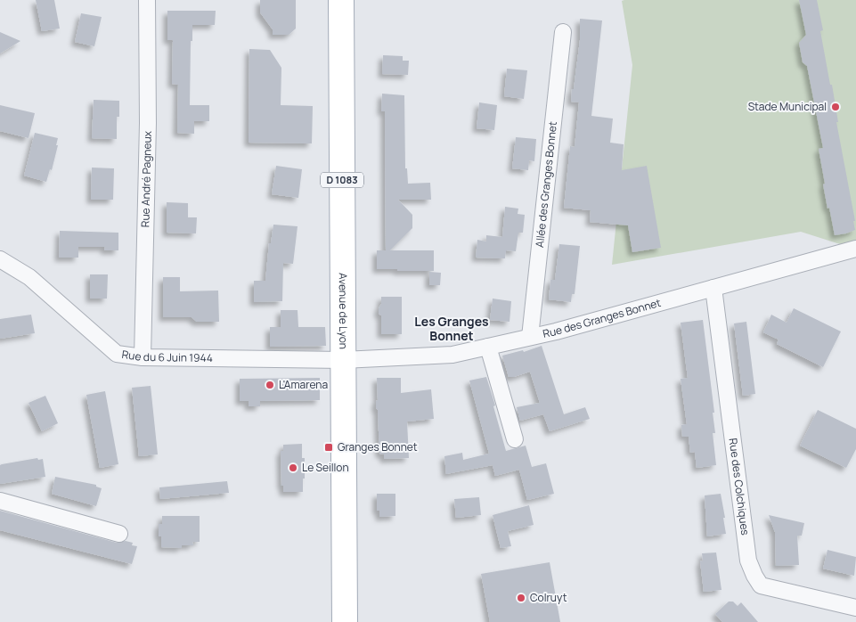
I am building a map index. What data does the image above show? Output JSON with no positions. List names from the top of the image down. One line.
{"streets":{"main road":["D 1083","Avenue de Lyon"],"street":["Rue André Pagneux","Allée des Granges Bonnet","Rue des Granges Bonnet","Rue du 6 Juin 1944","Rue des Colchiques"]},"crossings":[["Rue André Pagneux","Rue du 6 Juin 1944"],["Allée des Granges Bonnet","Rue des Granges Bonnet"],["Avenue de Lyon","Rue des Granges Bonnet"],["Avenue de Lyon","Rue du 6 Juin 1944"],["Rue des Granges Bonnet","Rue du 6 Juin 1944"],["Rue des Granges Bonnet","Rue des Colchiques"]],"districts":["Les Granges Bonnet"],"places":{"other":["Stade Municipal","L'Amarena","Le Seillon","Colruyt"],"transit":["Granges Bonnet"]}}
